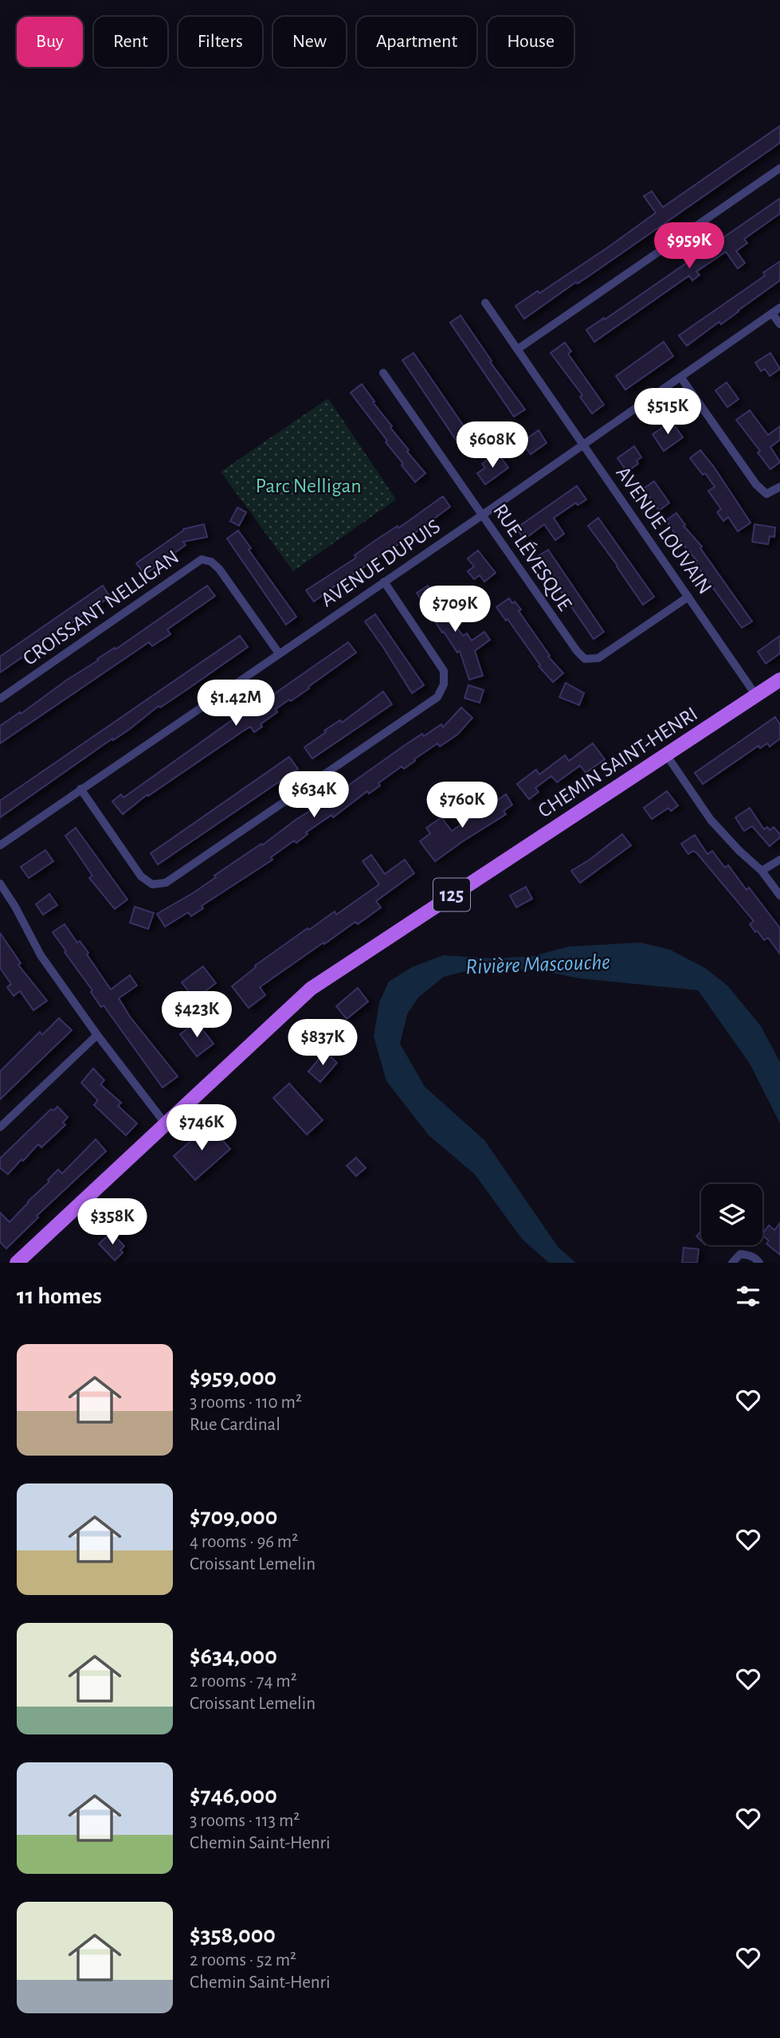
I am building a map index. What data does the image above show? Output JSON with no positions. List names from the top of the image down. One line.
{"streets":{"main road":["CHEMIN SAINT-HENRI","125"],"street":["AVENUE LOUVAIN","RUE LÉVESQUE","AVENUE DUPUIS","CROISSANT NELLIGAN"]},"crossings":[["AVENUE LOUVAIN","RUE LÉVESQUE"],["AVENUE LOUVAIN","AVENUE DUPUIS"],["AVENUE LOUVAIN","CHEMIN SAINT-HENRI"],["RUE LÉVESQUE","AVENUE DUPUIS"],["AVENUE DUPUIS","CROISSANT NELLIGAN"]],"water":["Rivière Mascouche"],"parks":["Parc Nelligan"],"page":{"chip":["Buy","Rent","Filters","New","Apartment","House"],"price":["$959K","$515K","$608K","$709K","$1.42M","$634K","$760K","$423K","$837K","$746K","$358K"],"heading":"11 homes","list":[{"name":"$959,000","note":"3 rooms · 110 m² · Rue Cardinal"},{"name":"$709,000","note":"4 rooms · 96 m² · Croissant Lemelin"},{"name":"$634,000","note":"2 rooms · 74 m² · Croissant Lemelin"},{"name":"$746,000","note":"3 rooms · 113 m² · Chemin Saint-Henri"},{"name":"$358,000","note":"2 rooms · 52 m² · Chemin Saint-Henri"}]}}
